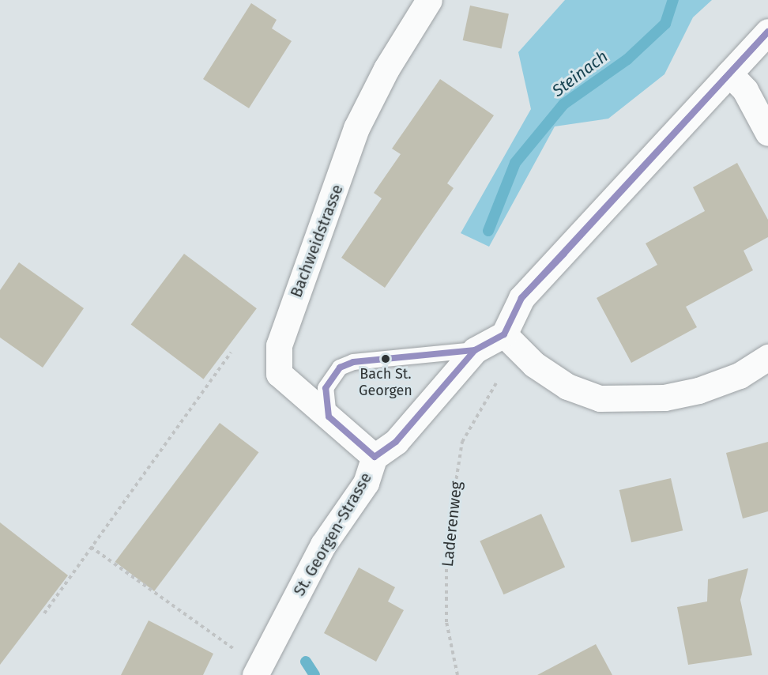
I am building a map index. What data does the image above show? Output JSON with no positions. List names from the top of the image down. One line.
{"streets":{"street":["Bachweidstrasse","St. Georgen-Strasse"],"path":["Laderenweg"]},"crossings":[["Bachweidstrasse","St. Georgen-Strasse"]],"water":["Steinach"],"places":["Bach St. Georgen"]}
